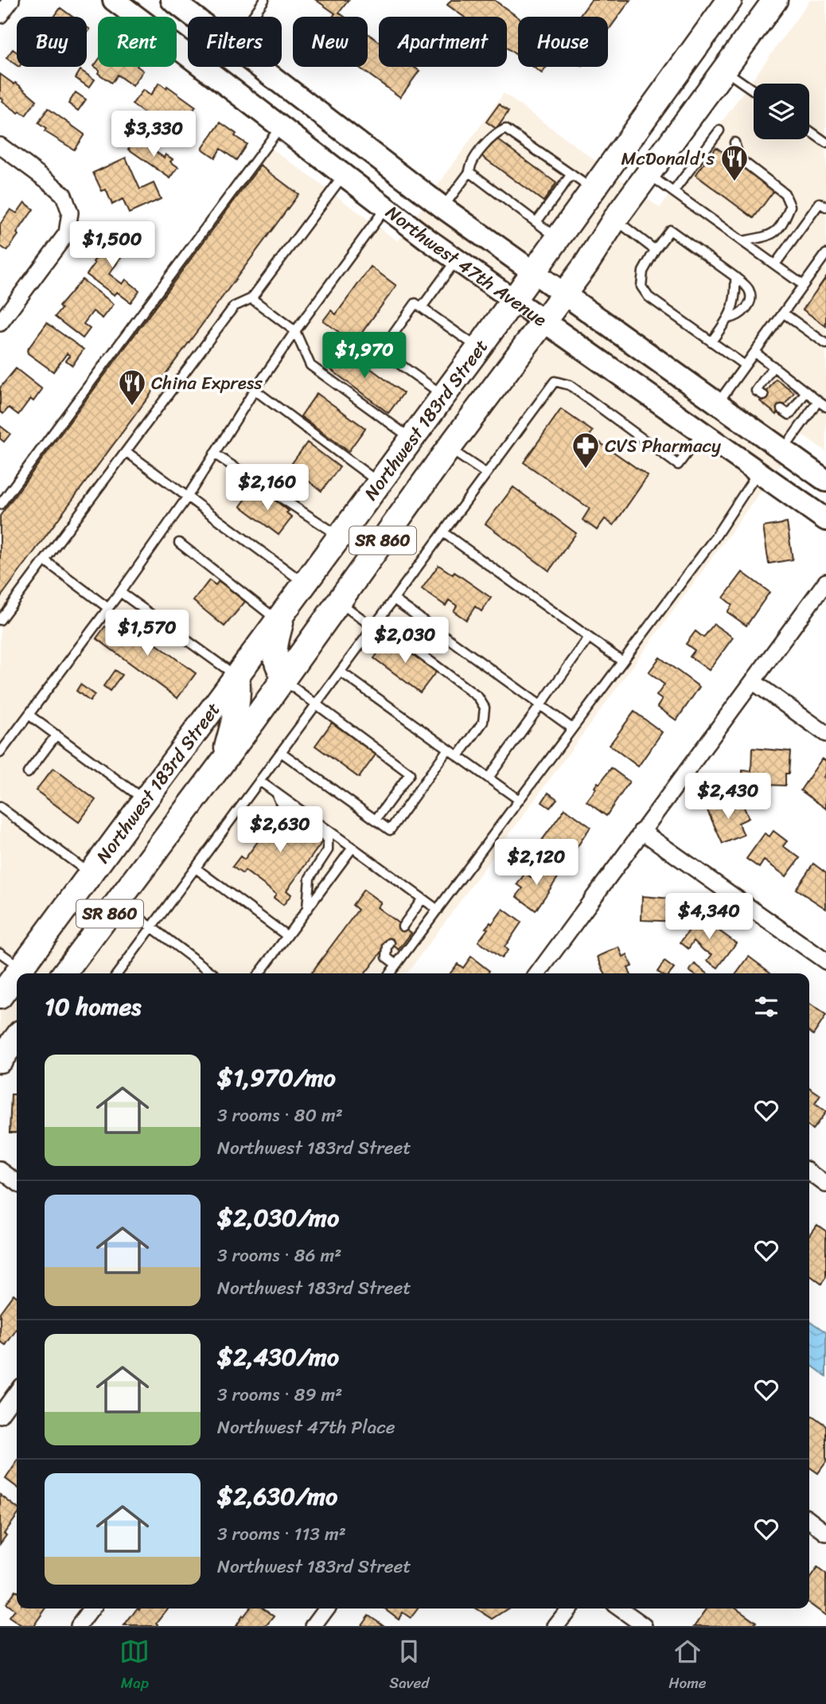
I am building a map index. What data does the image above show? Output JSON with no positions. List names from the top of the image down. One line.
{"streets":{"main road":["Northwest 47th Avenue","Northwest 183rd Street","SR 860"]},"crossings":[["Northwest 47th Avenue","Northwest 183rd Street"]],"places":{"restaurant":["McDonald's","China Express"],"pharmacy":["CVS Pharmacy"]},"page":{"chip":["Buy","Rent","Filters","New","Apartment","House"],"price":["$3,330","$1,500","$1,970","$2,160","$1,570","$2,030","$2,430","$2,630","$2,120","$4,340"],"heading":"10 homes","list":[{"name":"$1,970/mo","note":"3 rooms · 80 m² · Northwest 183rd Street"},{"name":"$2,030/mo","note":"3 rooms · 86 m² · Northwest 183rd Street"},{"name":"$2,430/mo","note":"3 rooms · 89 m² · Northwest 47th Place"},{"name":"$2,630/mo","note":"3 rooms · 113 m² · Northwest 183rd Street"}],"tabs":["Map","Saved","Home"]}}
